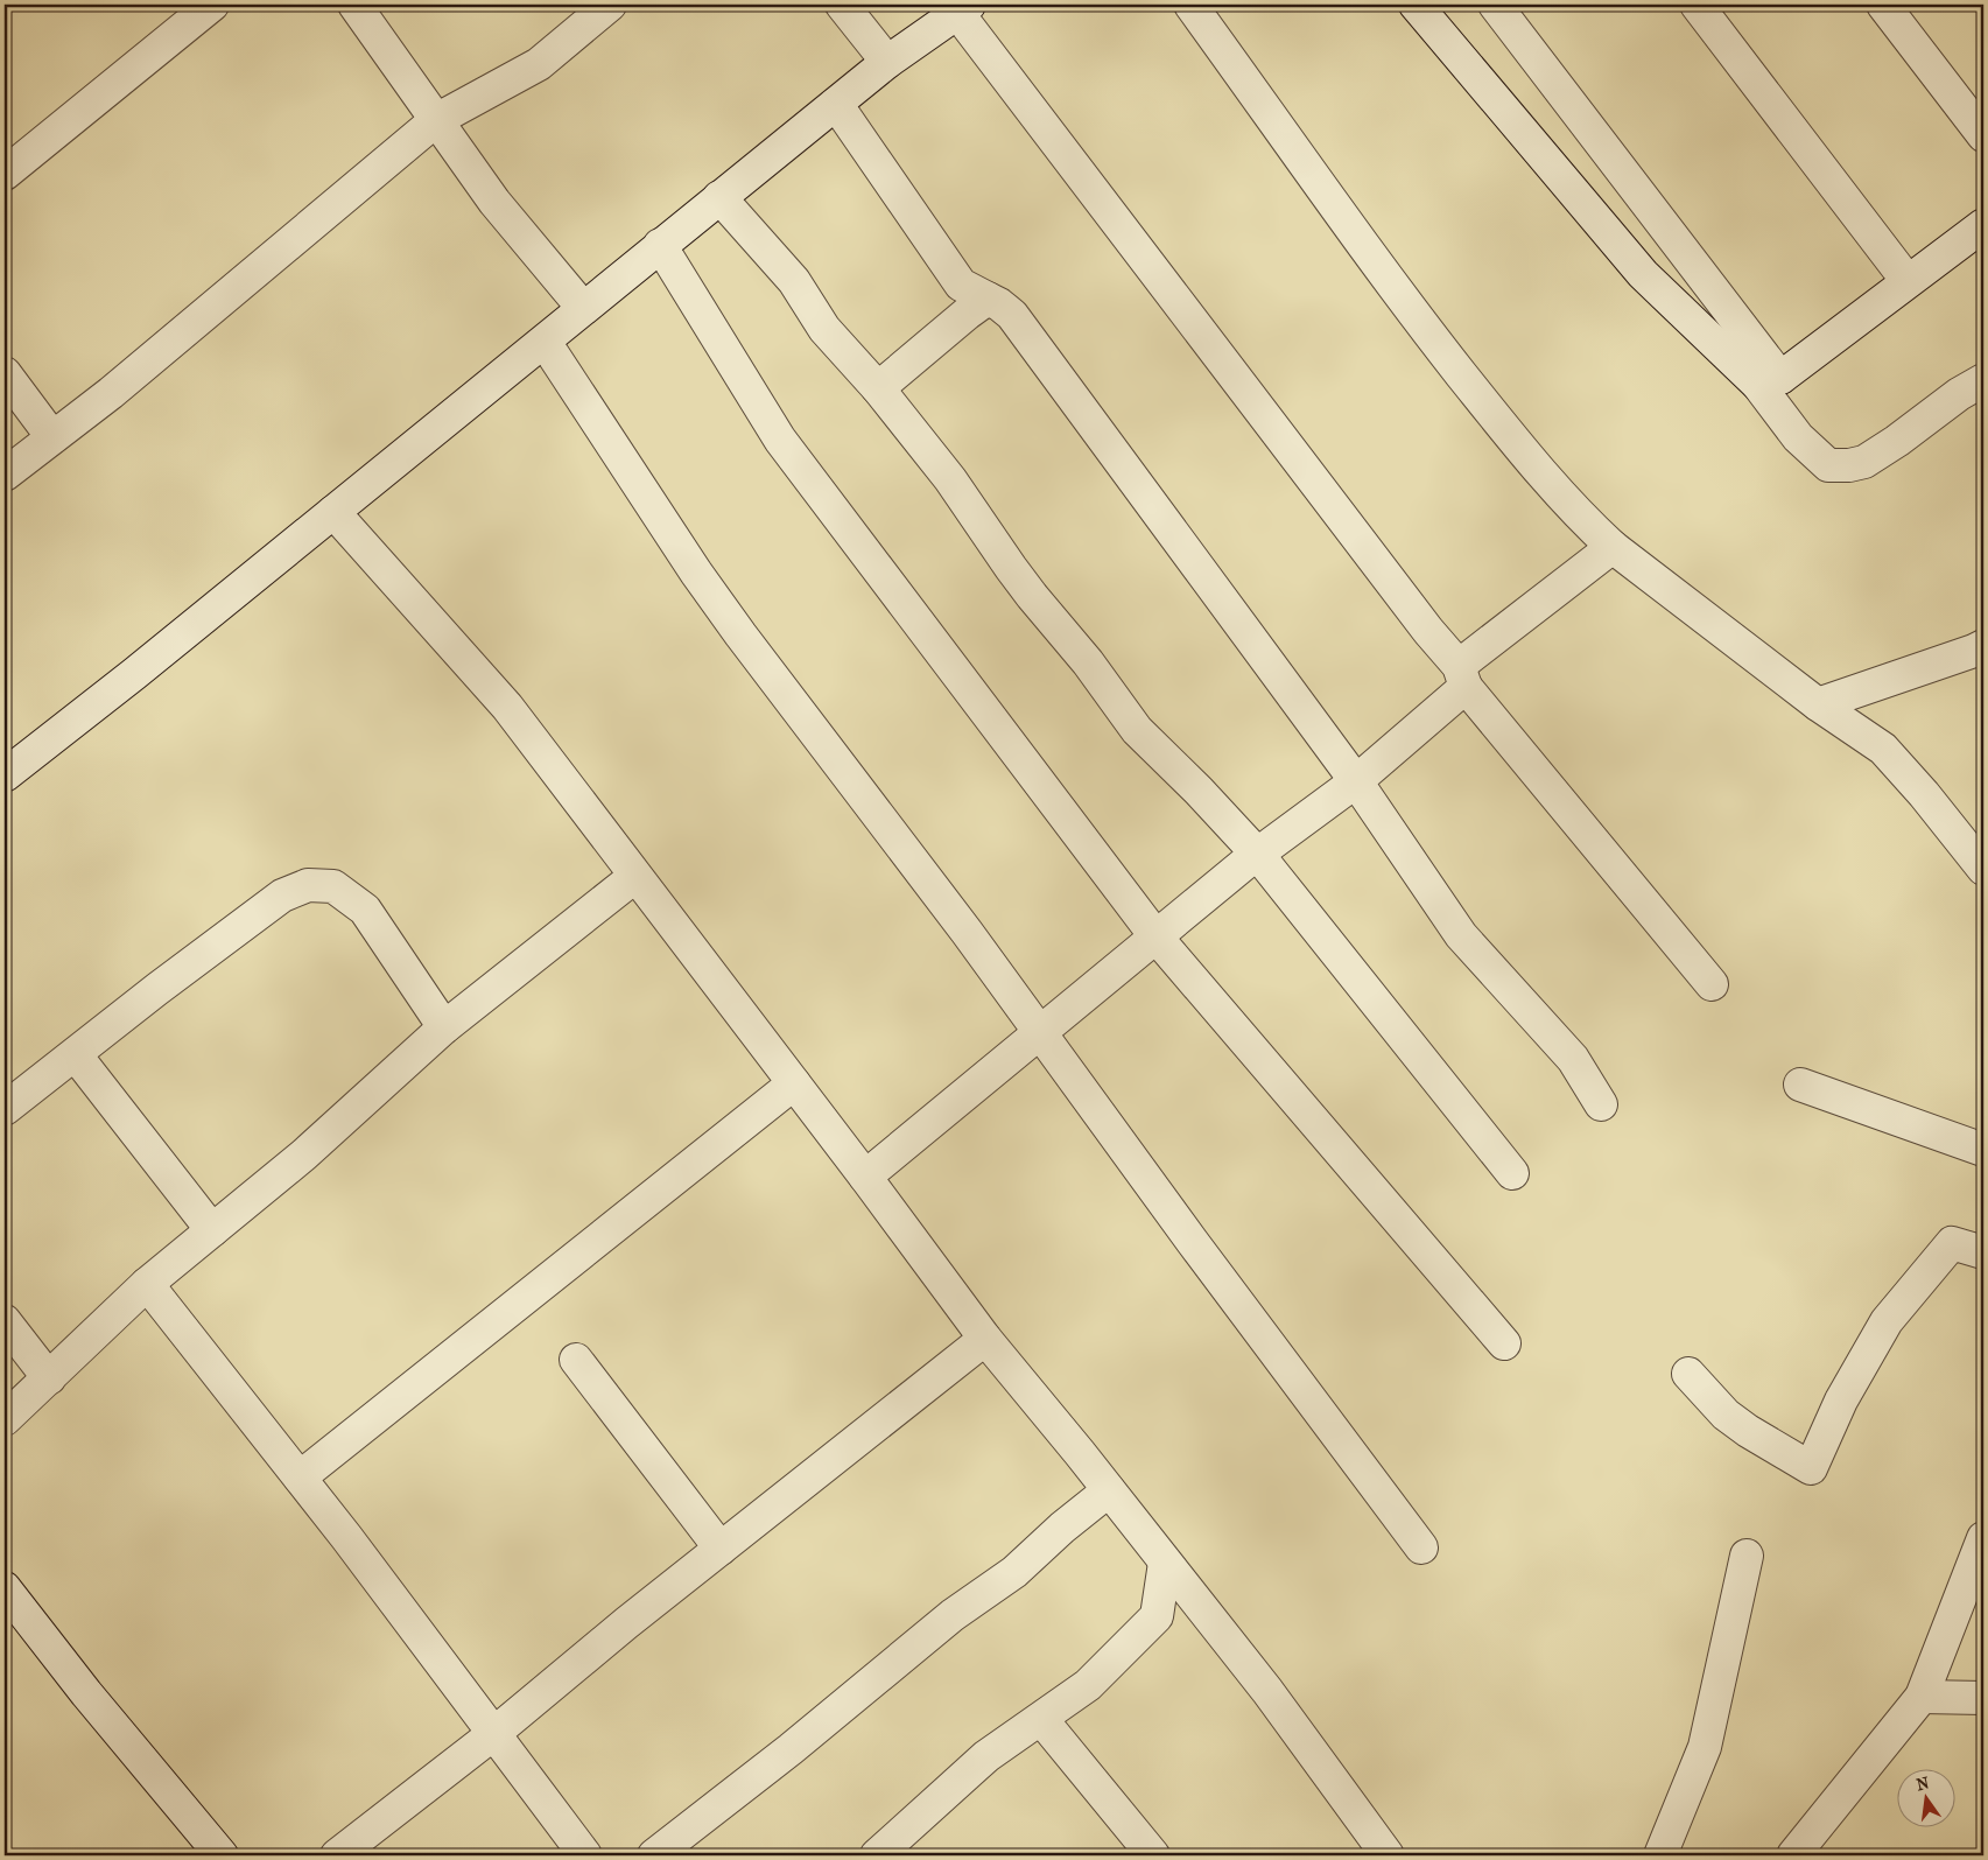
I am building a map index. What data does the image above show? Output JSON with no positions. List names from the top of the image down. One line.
{"north":"top"}
